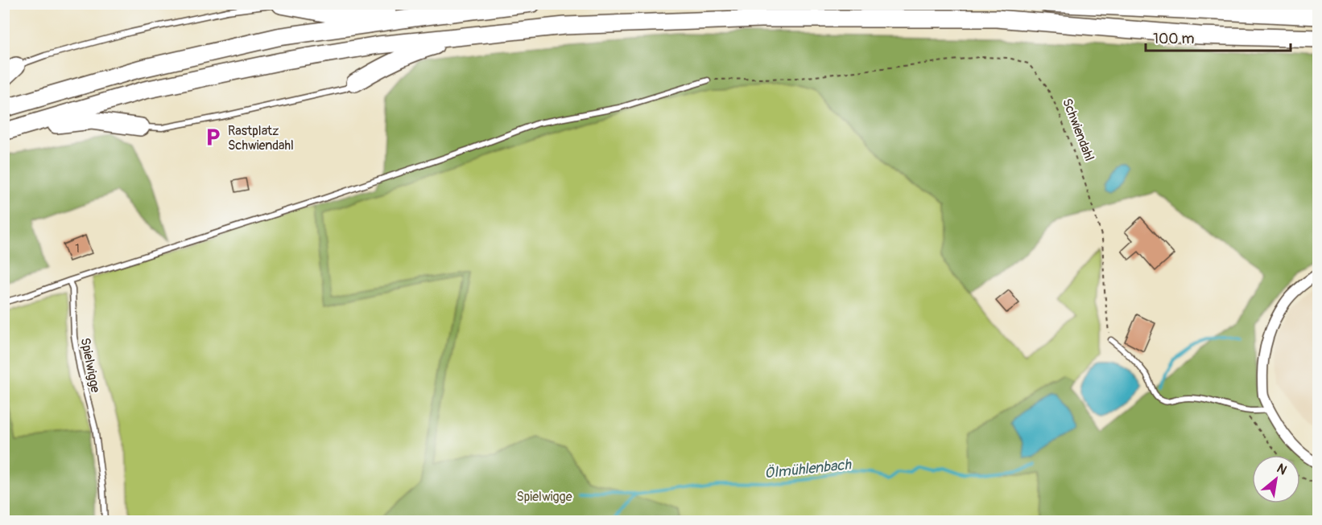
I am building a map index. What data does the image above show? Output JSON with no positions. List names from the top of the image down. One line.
{"streets":{"lane":["Spielwigge"],"path":["Schwiendahl"]},"water":["Ölmühlenbach"],"parks":["Spielwigge"],"places":{"parking":["Rastplatz Schwiendahl"]},"house_numbers":["1"],"scale_bar":"100 m","north":"top right"}
